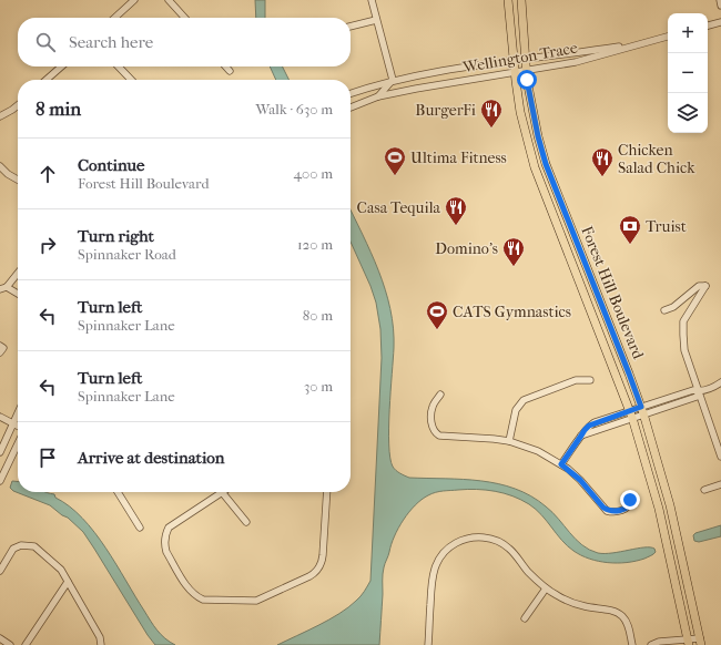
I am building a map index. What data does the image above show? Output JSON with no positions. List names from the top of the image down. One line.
{"streets":{"main road":["Forest Hill Boulevard"],"street":["Wellington Trace"]},"crossings":[["Wellington Trace","Forest Hill Boulevard"]],"places":{"restaurant":["BurgerFi","Chicken Salad Chick","Casa Tequila","Domino's"],"sports":["Ultima Fitness","CATS Gymnastics"],"bank":["Truist"]},"page":{"map_buttons":["+","−"],"search":"Search here","heading":["8 min","Walk · 630 m"],"list":[["Continue","Forest Hill Boulevard","400 m"],["Turn right","Spinnaker Road","120 m"],["Turn left","Spinnaker Lane","80 m"],["Turn left","Spinnaker Lane","30 m"],"Arrive at destination"]}}
